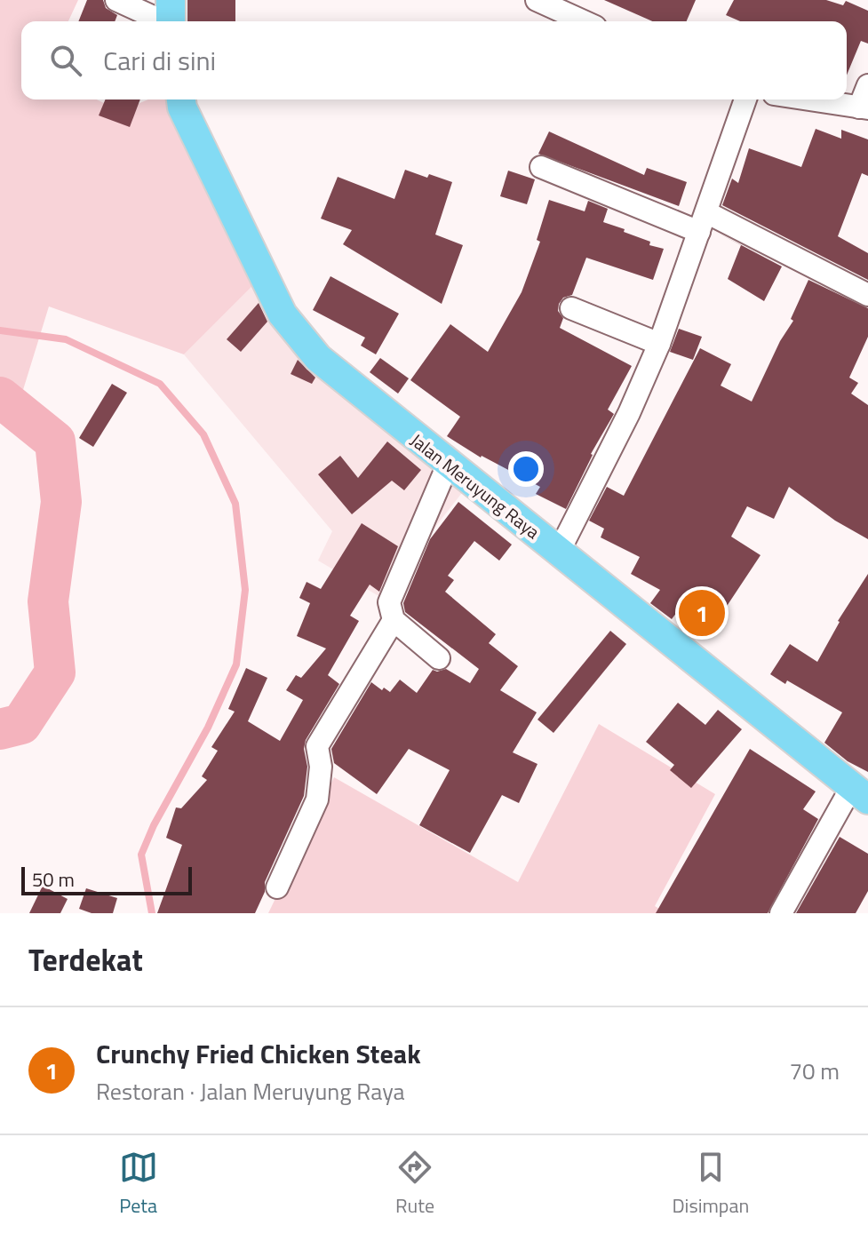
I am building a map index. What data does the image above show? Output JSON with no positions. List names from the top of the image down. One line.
{"streets":{"main road":["Jalan Meruyung Raya"]},"scale_bar":"50 m","page":{"search":"Cari di sini","pins":"1","scale":"50 m","heading":"Terdekat","list":[{"mark":"1","name":"Crunchy Fried Chicken Steak","note":"Restoran · Jalan Meruyung Raya","value":"70 m"}],"nav":["Peta","Rute","Disimpan"]}}
